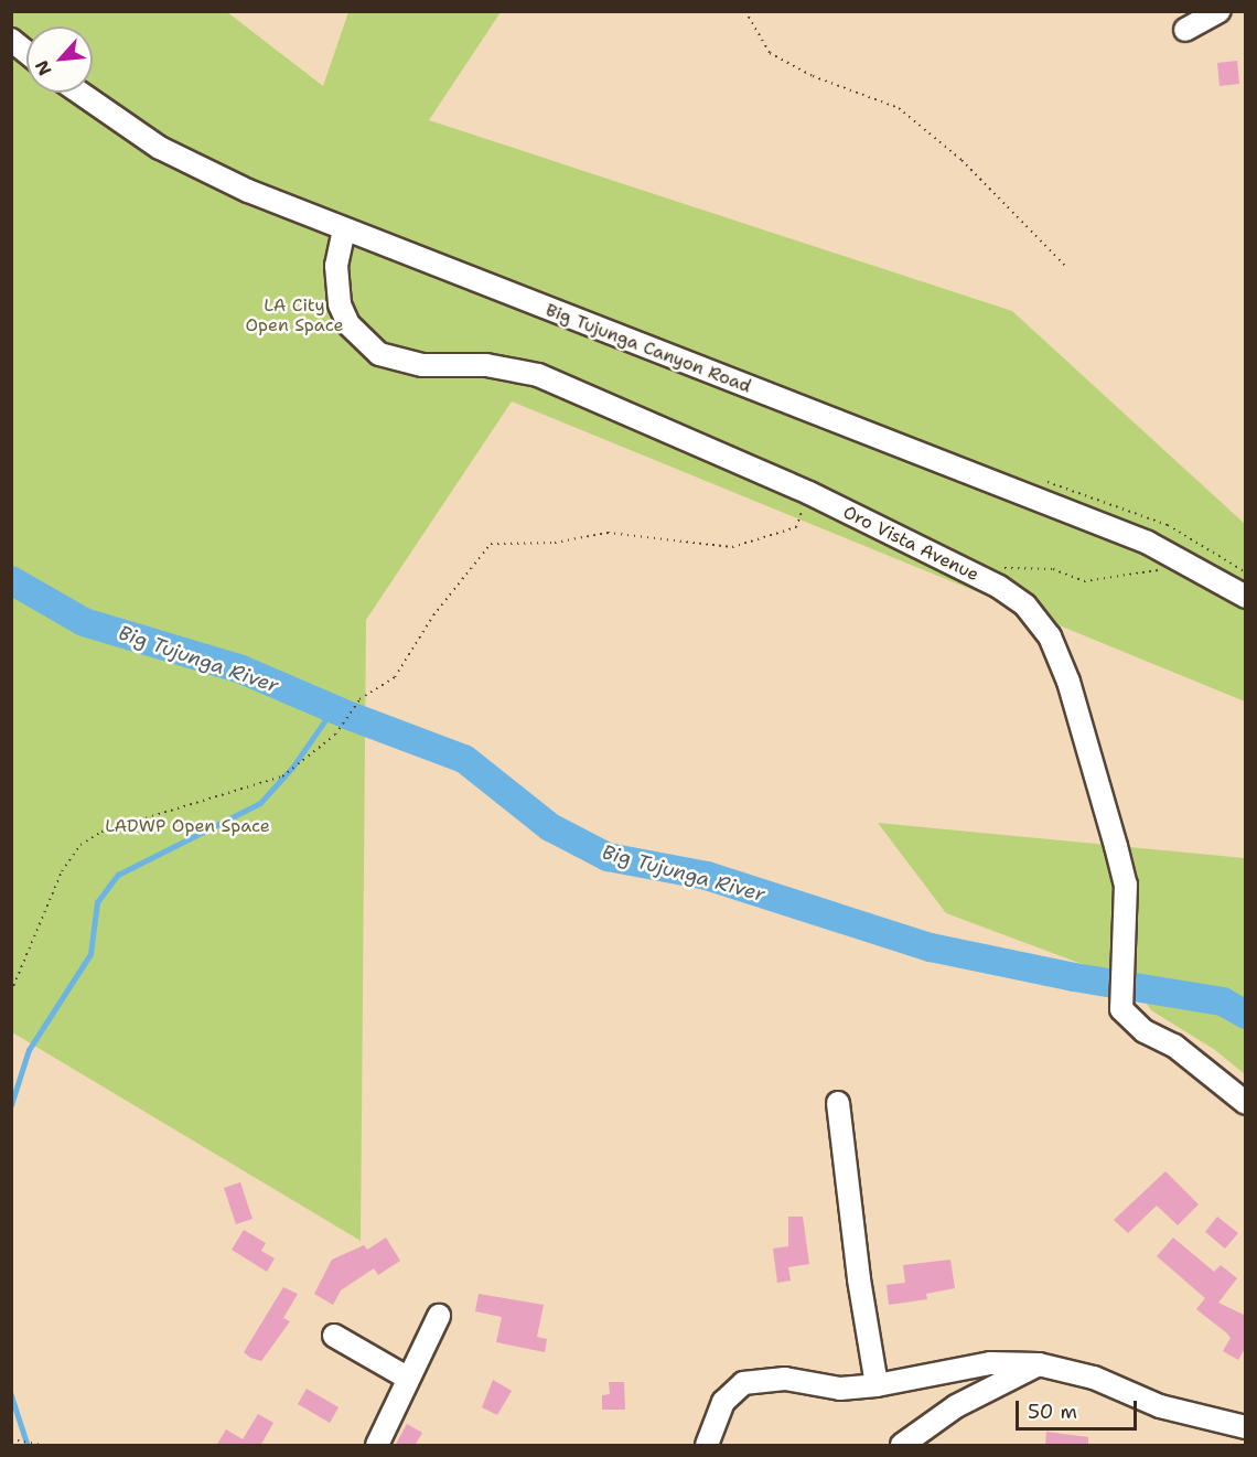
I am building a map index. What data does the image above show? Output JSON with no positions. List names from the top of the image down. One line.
{"streets":{"street":["Big Tujunga Canyon Road","Oro Vista Avenue"]},"crossings":[["Big Tujunga Canyon Road","Oro Vista Avenue"]],"water":["Big Tujunga River"],"parks":["LA City Open Space","LADWP Open Space"],"scale_bar":"50 m","north":"bottom left"}
